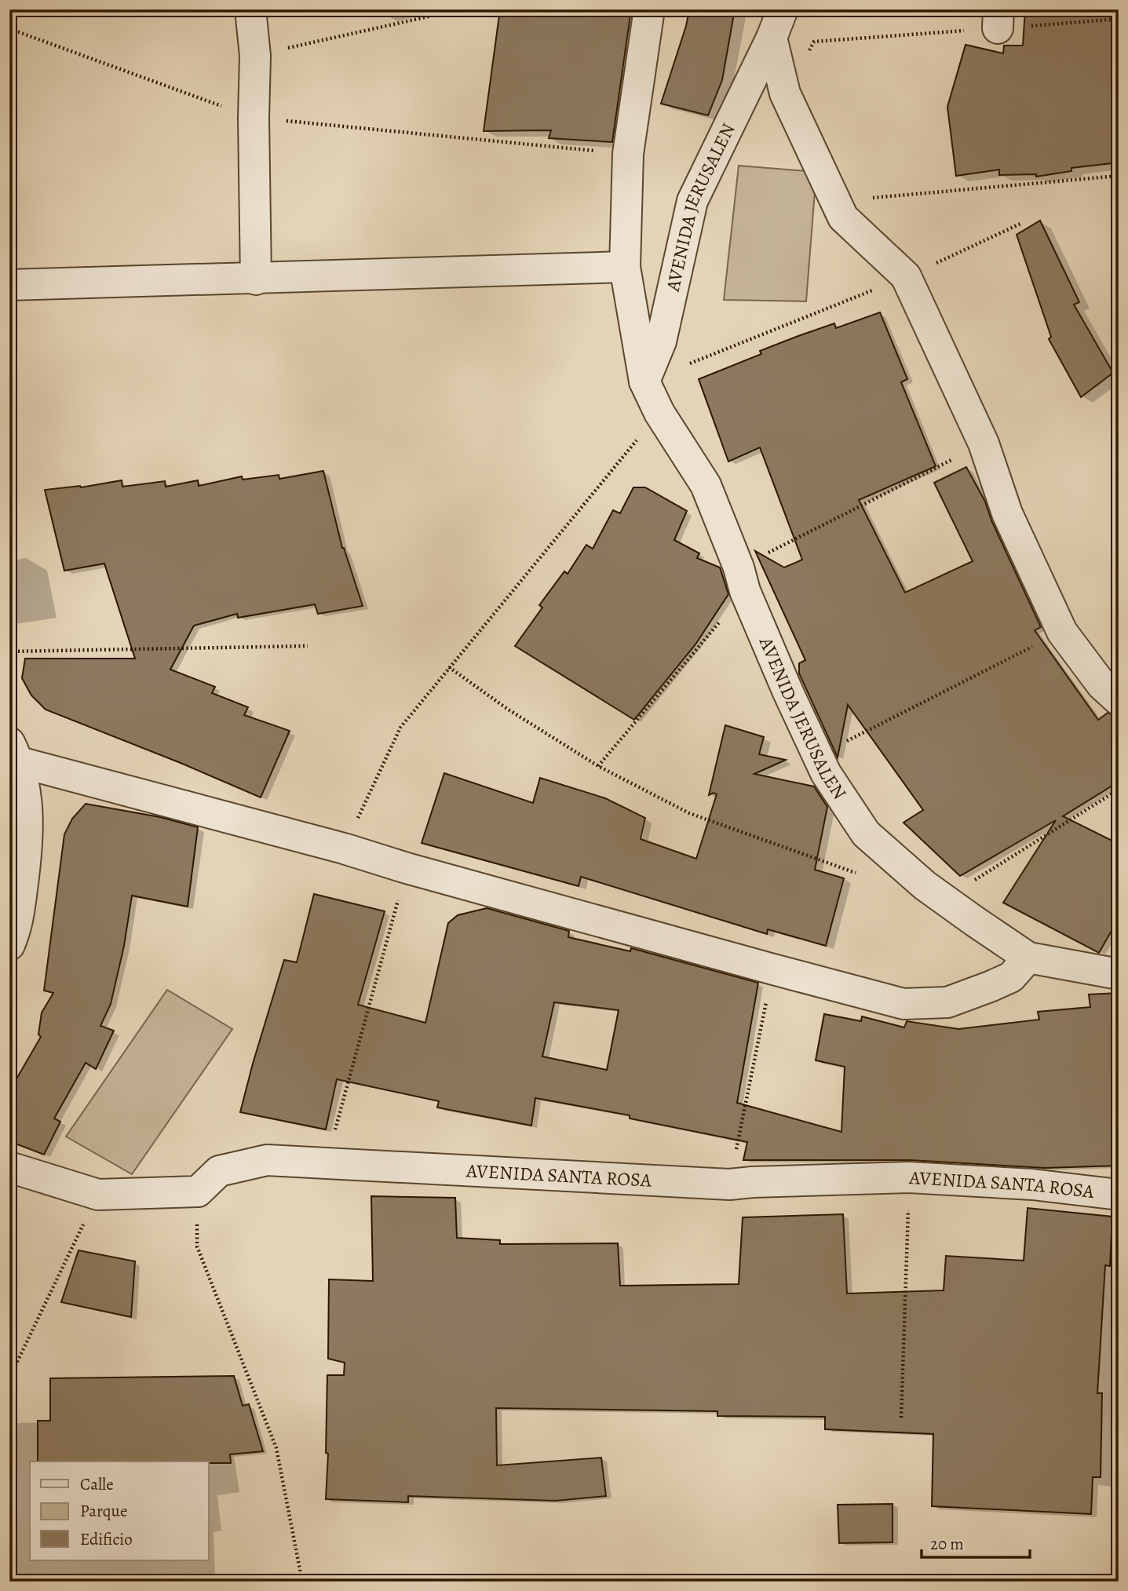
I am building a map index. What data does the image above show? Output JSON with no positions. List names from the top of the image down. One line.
{"streets":{"street":["AVENIDA JERUSALEN","AVENIDA SANTA ROSA"]},"legend":["Calle","Parque","Edificio"],"scale_bar":"20 m"}
